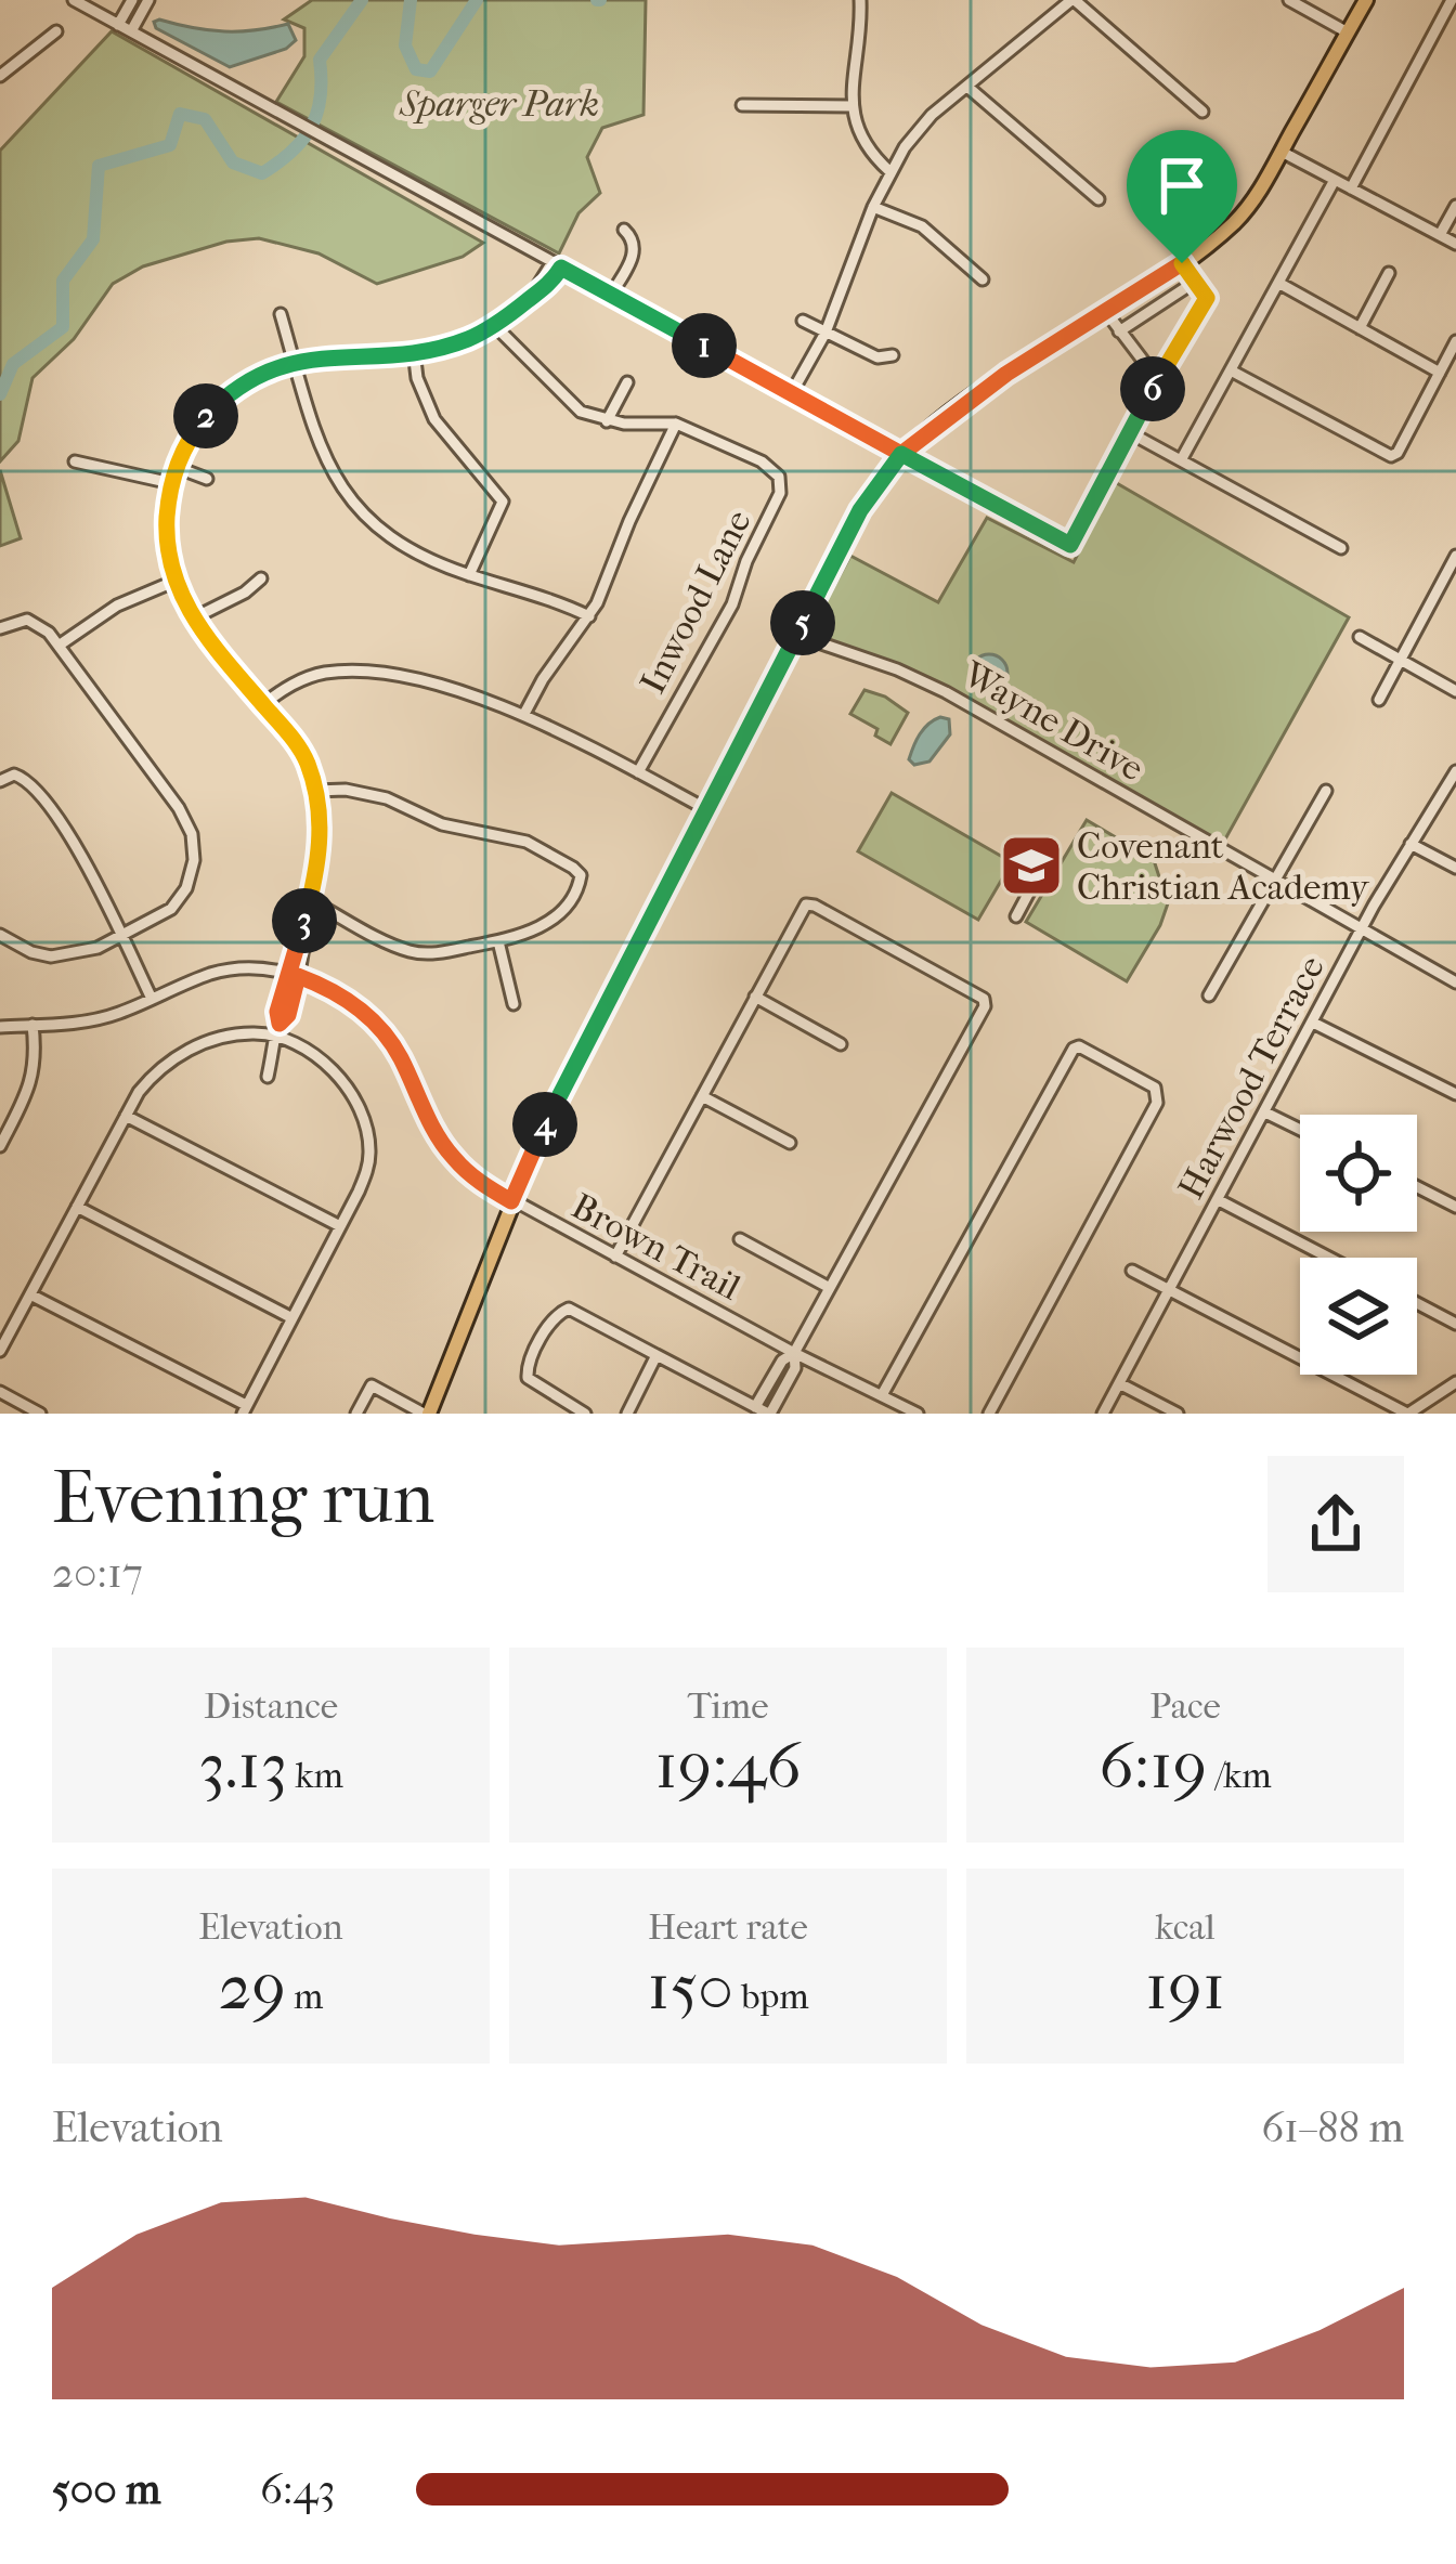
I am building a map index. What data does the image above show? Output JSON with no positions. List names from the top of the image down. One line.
{"streets":{"street":["Inwood Lane","Wayne Drive","Harwood Terrace","Brown Trail"]},"crossings":[["Wayne Drive","Harwood Terrace"]],"parks":["Sparger Park"],"places":{"school or university":["Covenant Christian Academy"]},"page":{"pins":["1","6","2","5","3","4"],"heading":["Evening run","20:17"],"stats":[["Distance","3.13 km"],["Time","19:46"],["Pace","6:19 /km"],["Elevation","29 m"],["Heart rate","150 bpm"],["kcal","191"]],"chart":["Elevation","61–88 m"],"list":[{"name":"500 m","note":"6:43"}]}}
